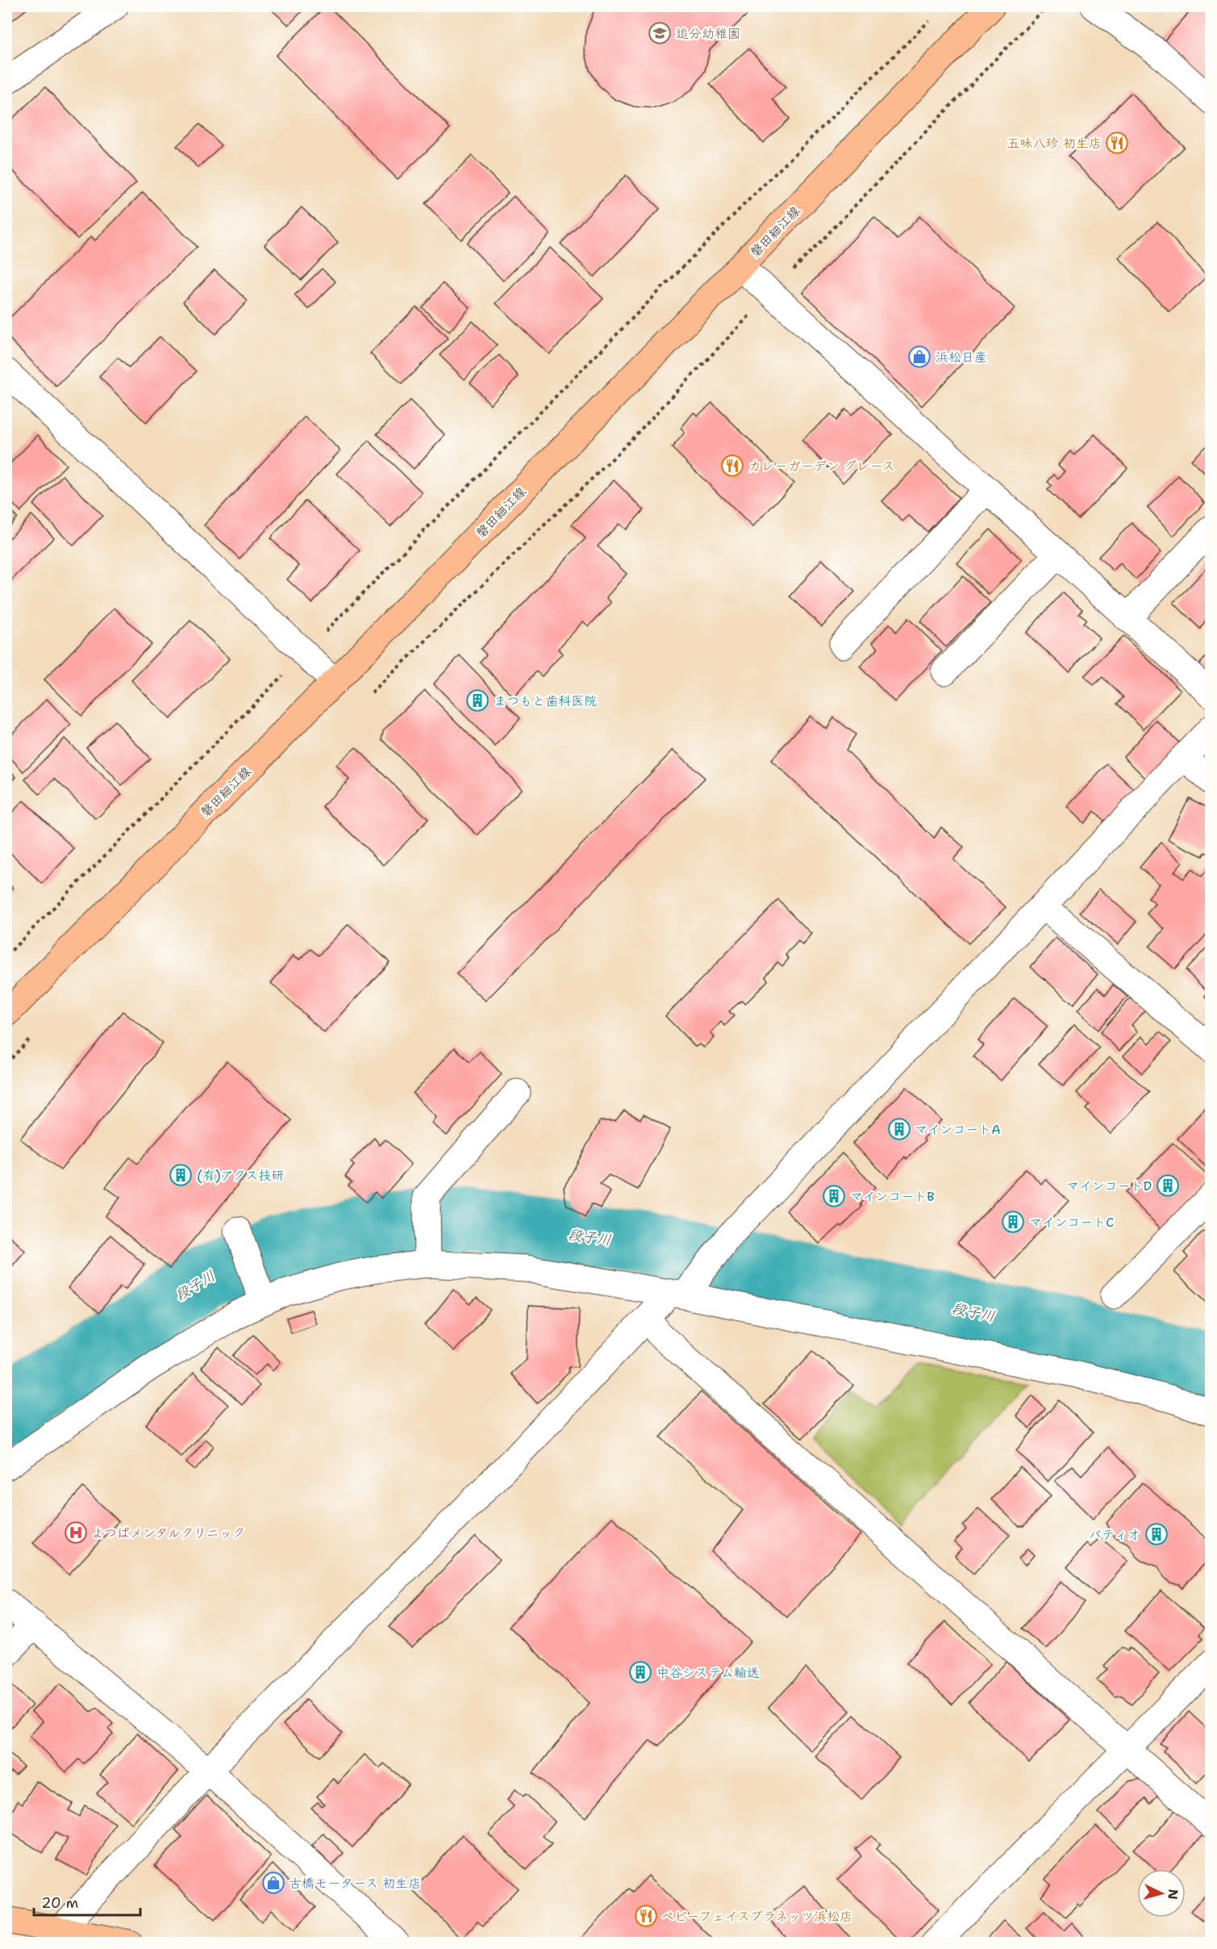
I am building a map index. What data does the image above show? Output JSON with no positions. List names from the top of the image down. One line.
{"streets":{"main road":["磐田細江線"]},"water":["段子川"],"places":{"school or university":["追分幼稚園"],"restaurant":["五味八珍 初生店","カレーガーデン グレース","ベビーフェイスプラネッツ浜松店"],"shop":["浜松日産","古橋モータース 初生店"],"building":["まつもと歯科医院","マインコートA","(有)アクス技研","マインコートD","マインコートB","マインコートC","パティオ","中谷システム輸送"],"hospital":["よつばメンタルクリニック"]},"scale_bar":"20 m","north":"right"}
